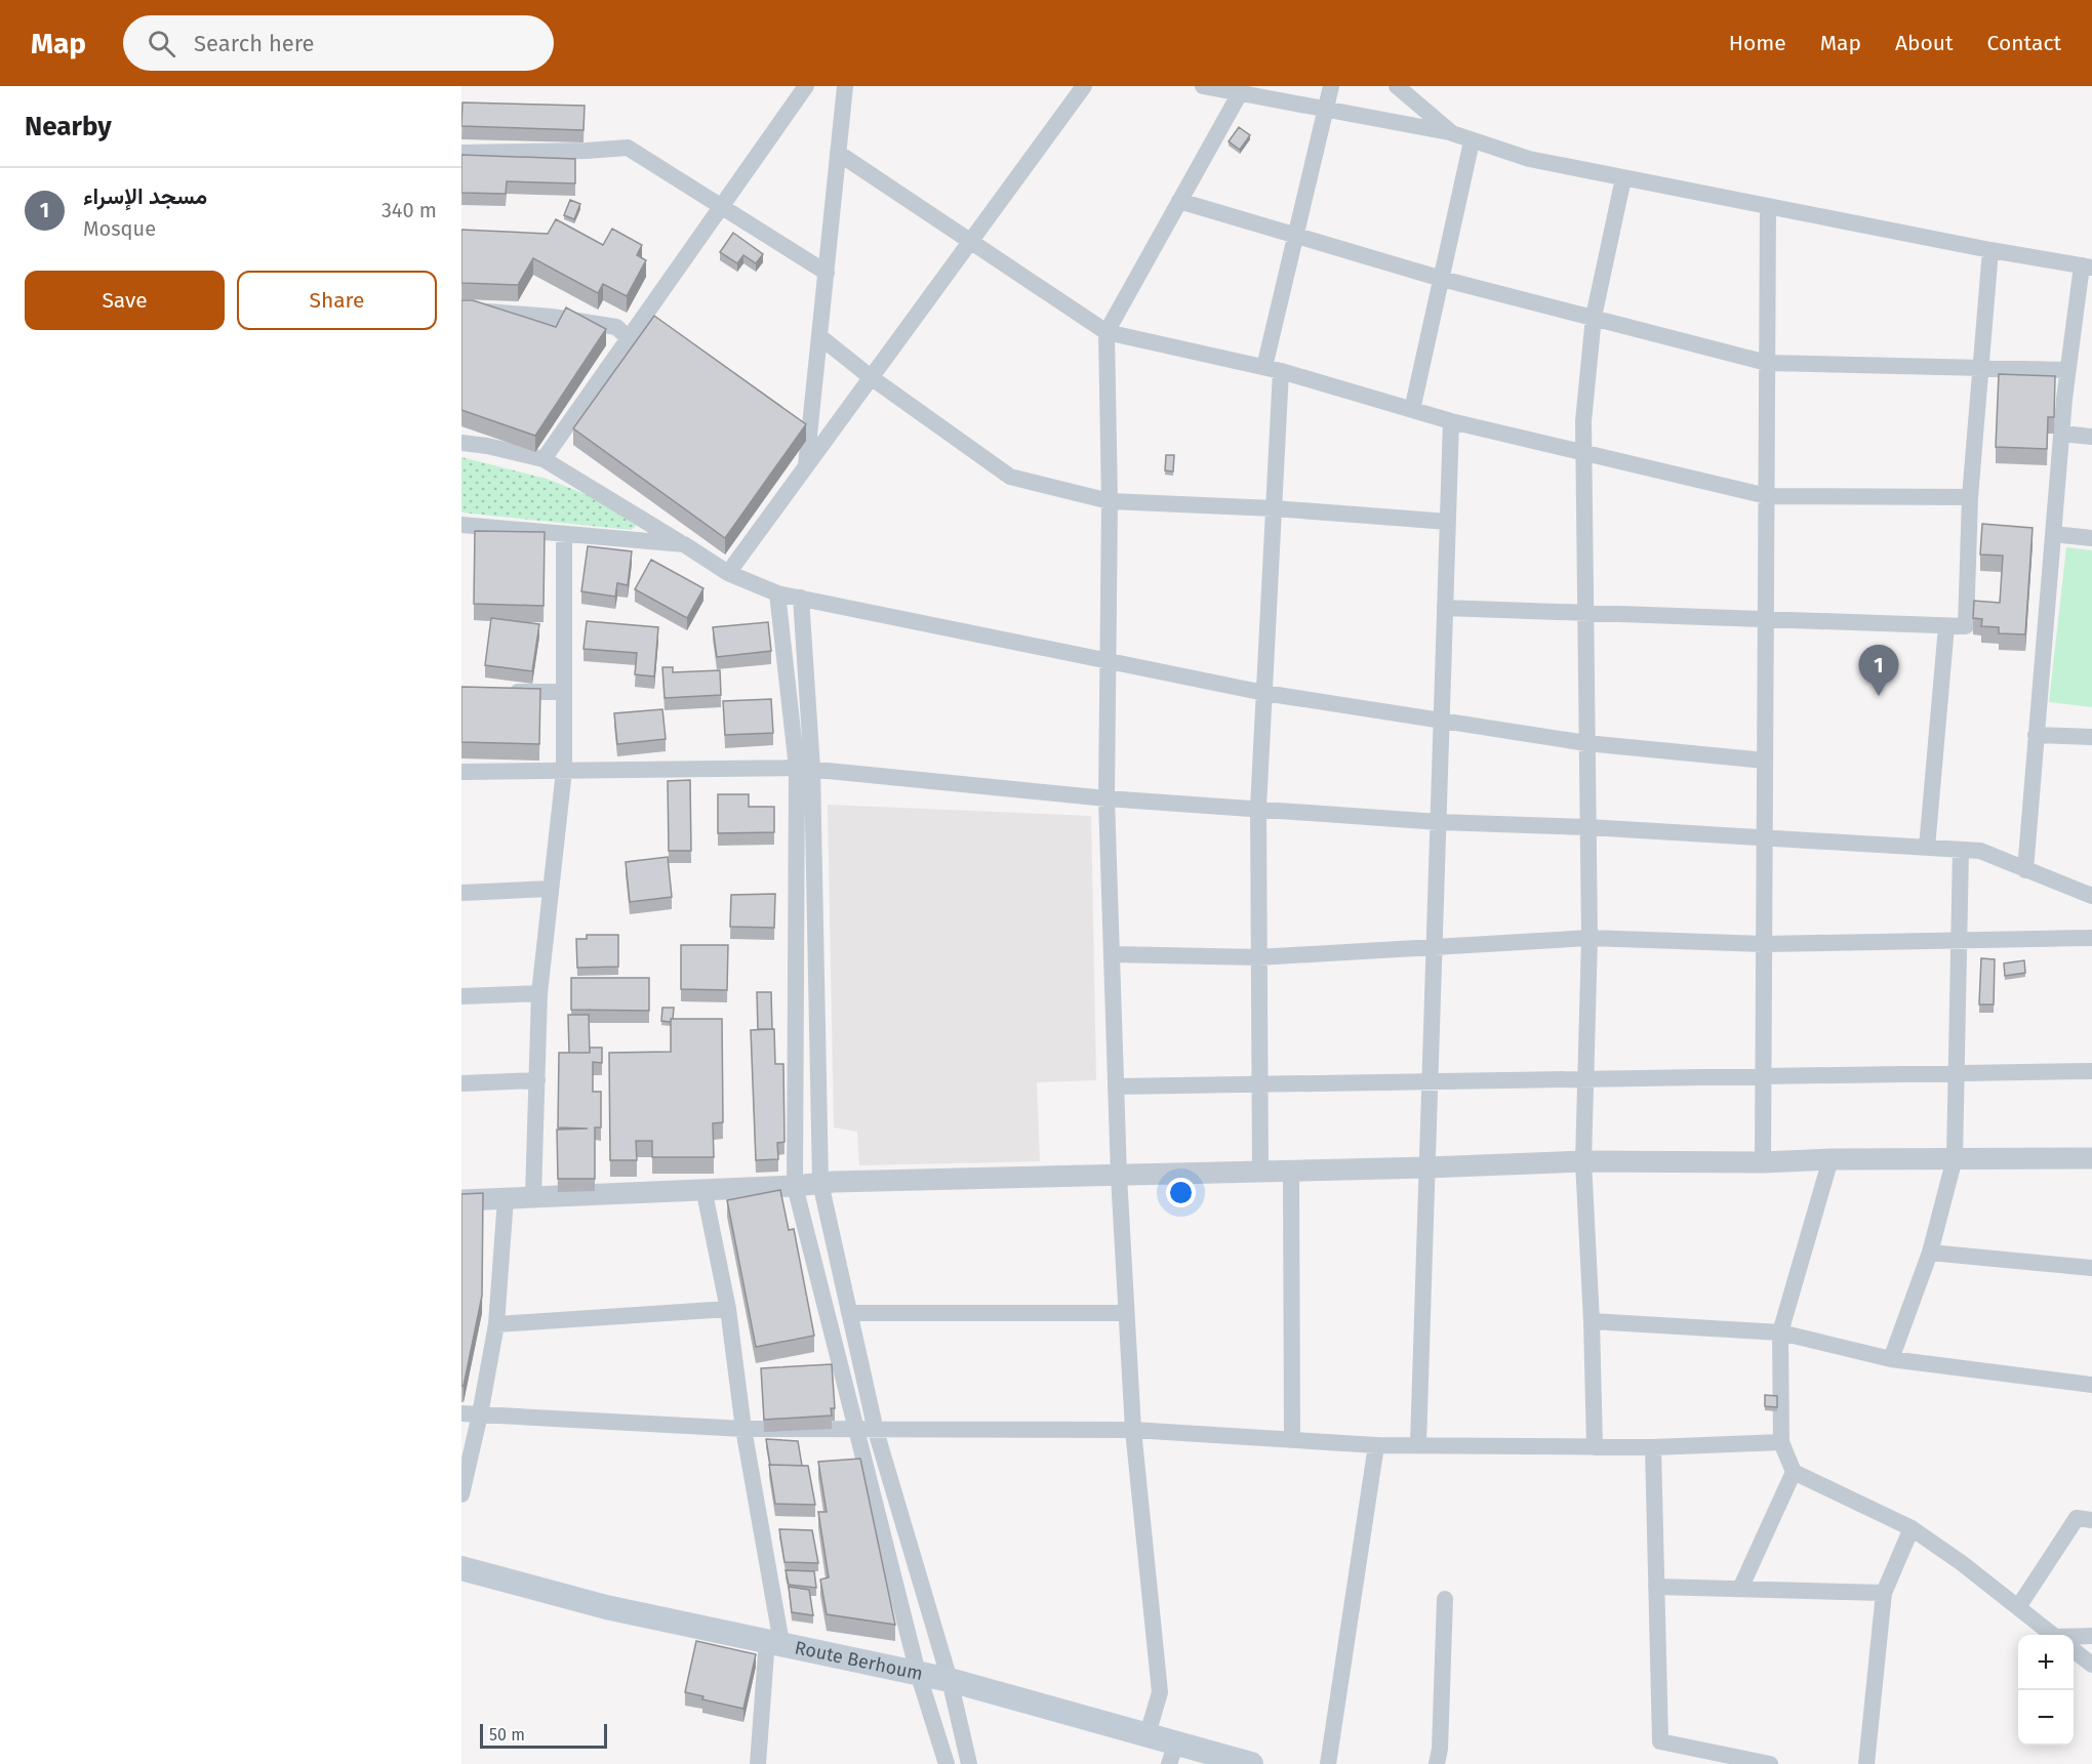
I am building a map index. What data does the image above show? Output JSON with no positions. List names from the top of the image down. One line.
{"streets":{"main road":["Route Berhoum"]},"scale_bar":"50 m","page":{"header":"Map","search":"Search here","nav":["Home","Map","About","Contact"],"heading":"Nearby","list":[{"mark":"1","name":"مسجد الإسراء","note":"Mosque","value":"340 m"}],"buttons":["Save","Share"],"pins":"1","map_buttons":["+","−"],"scale":"50 m"}}
